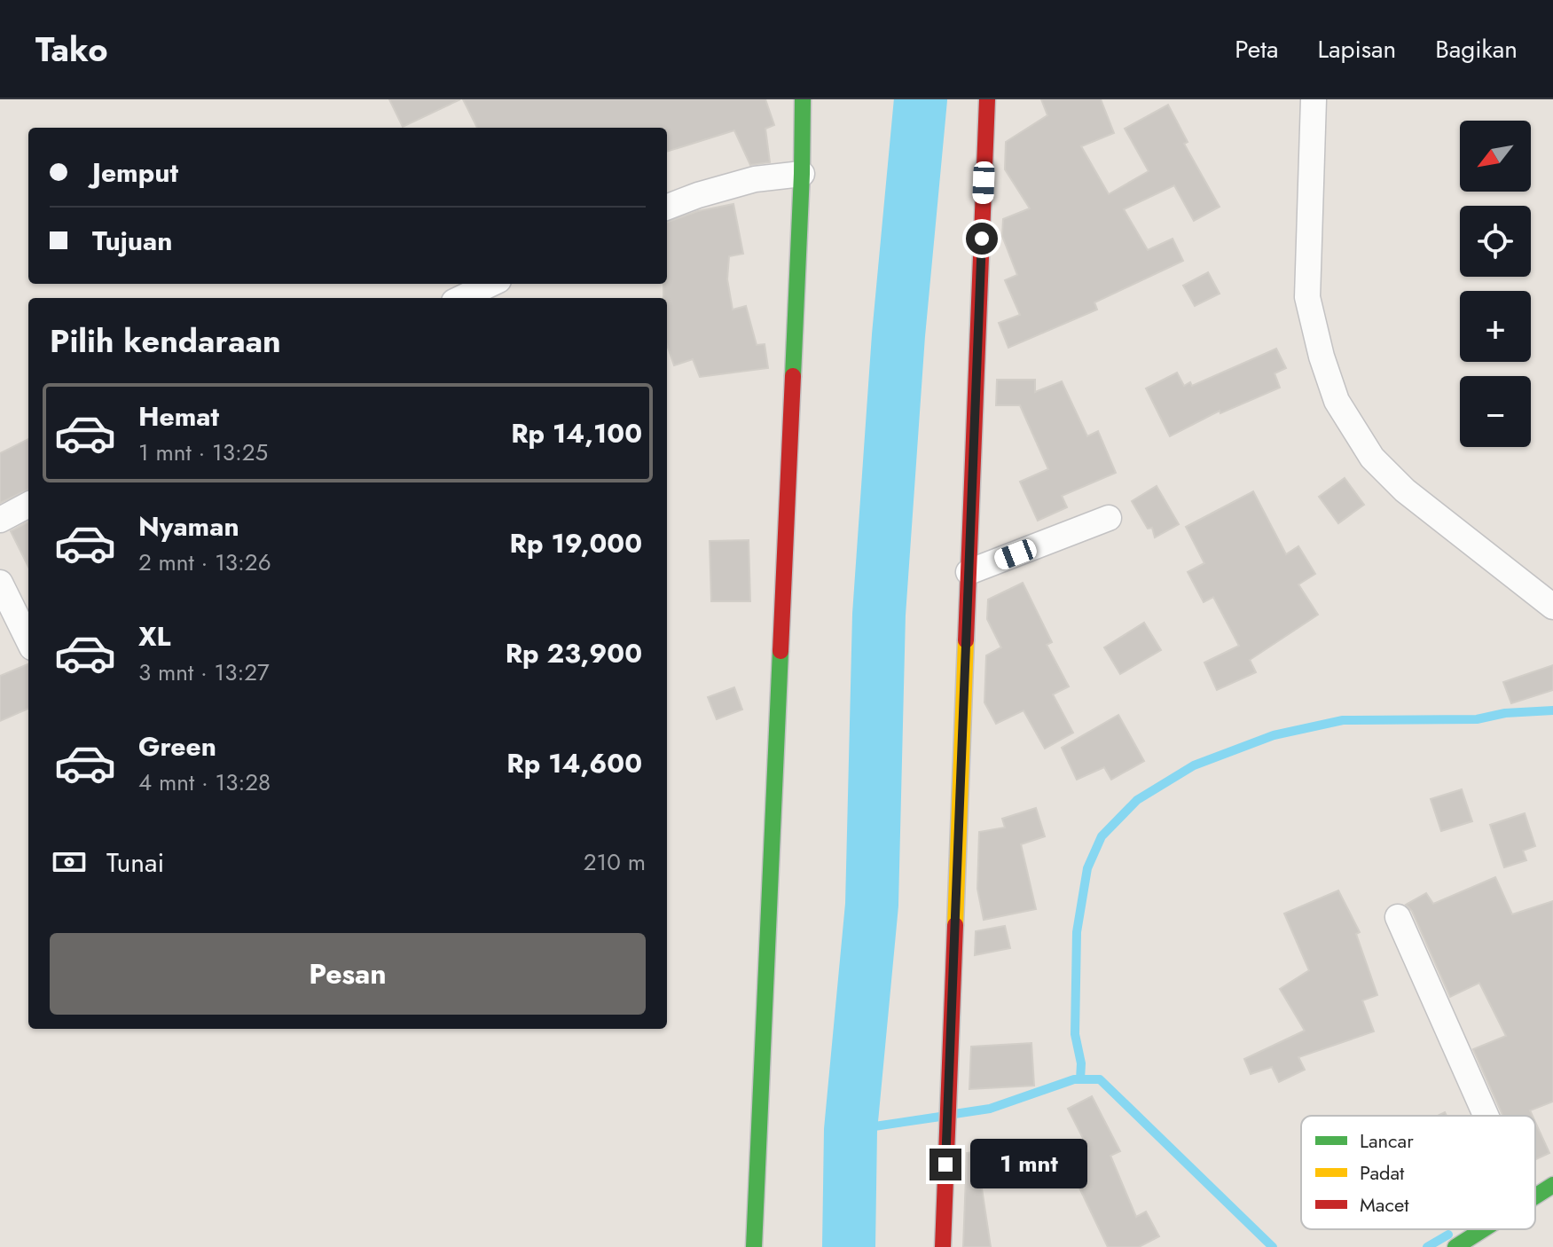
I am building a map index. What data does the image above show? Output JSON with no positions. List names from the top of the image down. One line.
{"legend":["Lancar","Padat","Macet"],"north":"bottom left","page":{"header":"Tako","nav":["Peta","Lapisan","Bagikan"],"map_buttons":["+","−"],"banner":["Jemput","Tujuan"],"heading":"Pilih kendaraan","list":[{"name":"Hemat","note":"1 mnt · 13:25","value":"Rp 14,100"},{"name":"Nyaman","note":"2 mnt · 13:26","value":"Rp 19,000"},{"name":"XL","note":"3 mnt · 13:27","value":"Rp 23,900"},{"name":"Green","note":"4 mnt · 13:28","value":"Rp 14,600"}],"pay":["Tunai","210 m"],"buttons":"Pesan","bubble":"1 mnt"}}
